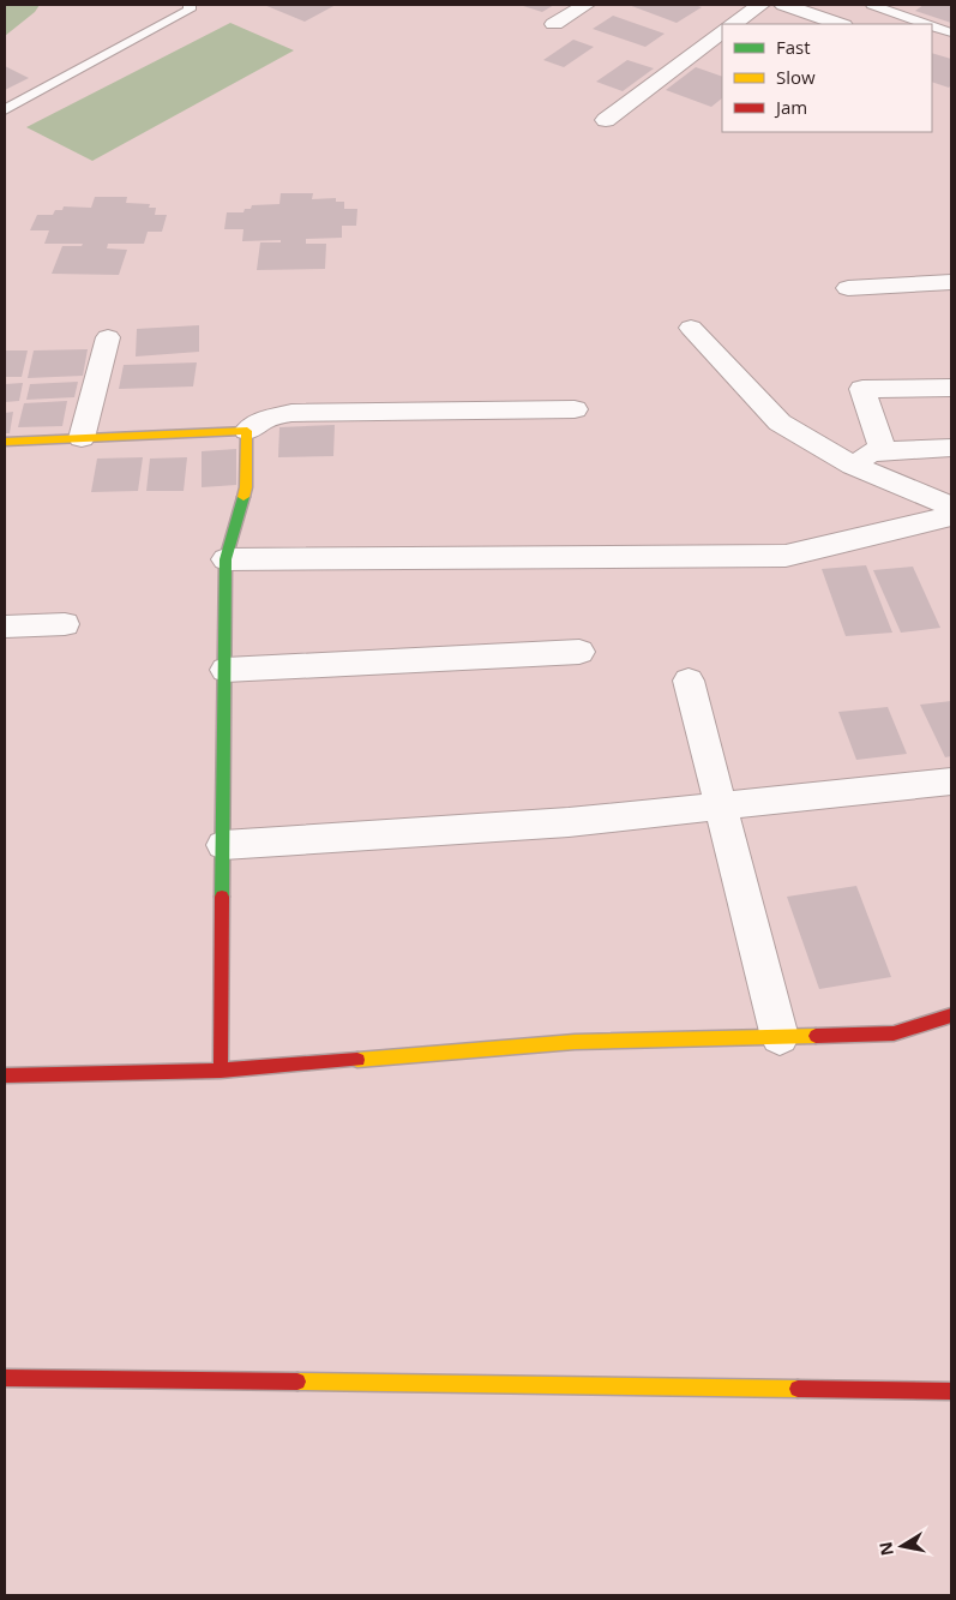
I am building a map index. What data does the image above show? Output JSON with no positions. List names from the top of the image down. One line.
{"legend":["Fast","Slow","Jam"],"north":"left"}
